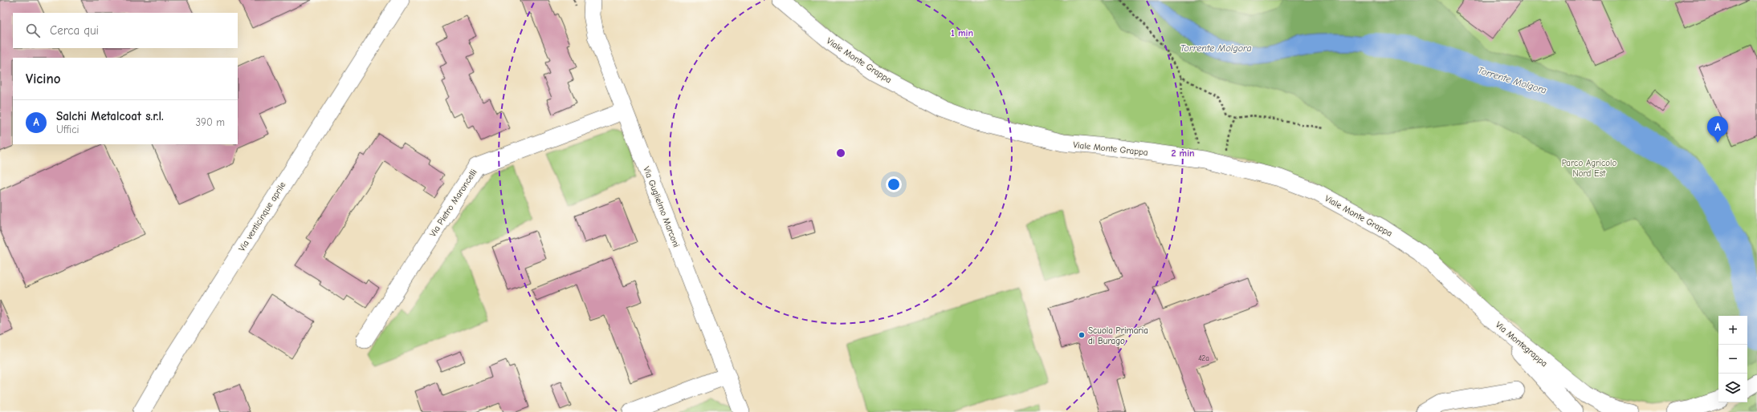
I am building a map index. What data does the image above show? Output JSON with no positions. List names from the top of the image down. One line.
{"streets":{"street":["Viale Monte Grappa","Via Pietro Maroncelli","Via Guglielmo Marconi","Via venticinque aprile","Via Montegrappa"]},"crossings":[["Viale Monte Grappa","Via Montegrappa"],["Via Pietro Maroncelli","Via Guglielmo Marconi"]],"water":["Torrente Molgora"],"parks":["Parco Agricolo Nord Est"],"places":["Scuola Primaria di Burago"],"house_numbers":["42a"],"page":{"search":"Cerca qui","heading":"Vicino","list":[{"mark":"A","name":"Salchi Metalcoat s.r.l.","note":"Uffici","value":"390 m"}],"pins":"A","map_buttons":["+","−"]},"rings":["1 min","2 min"]}
